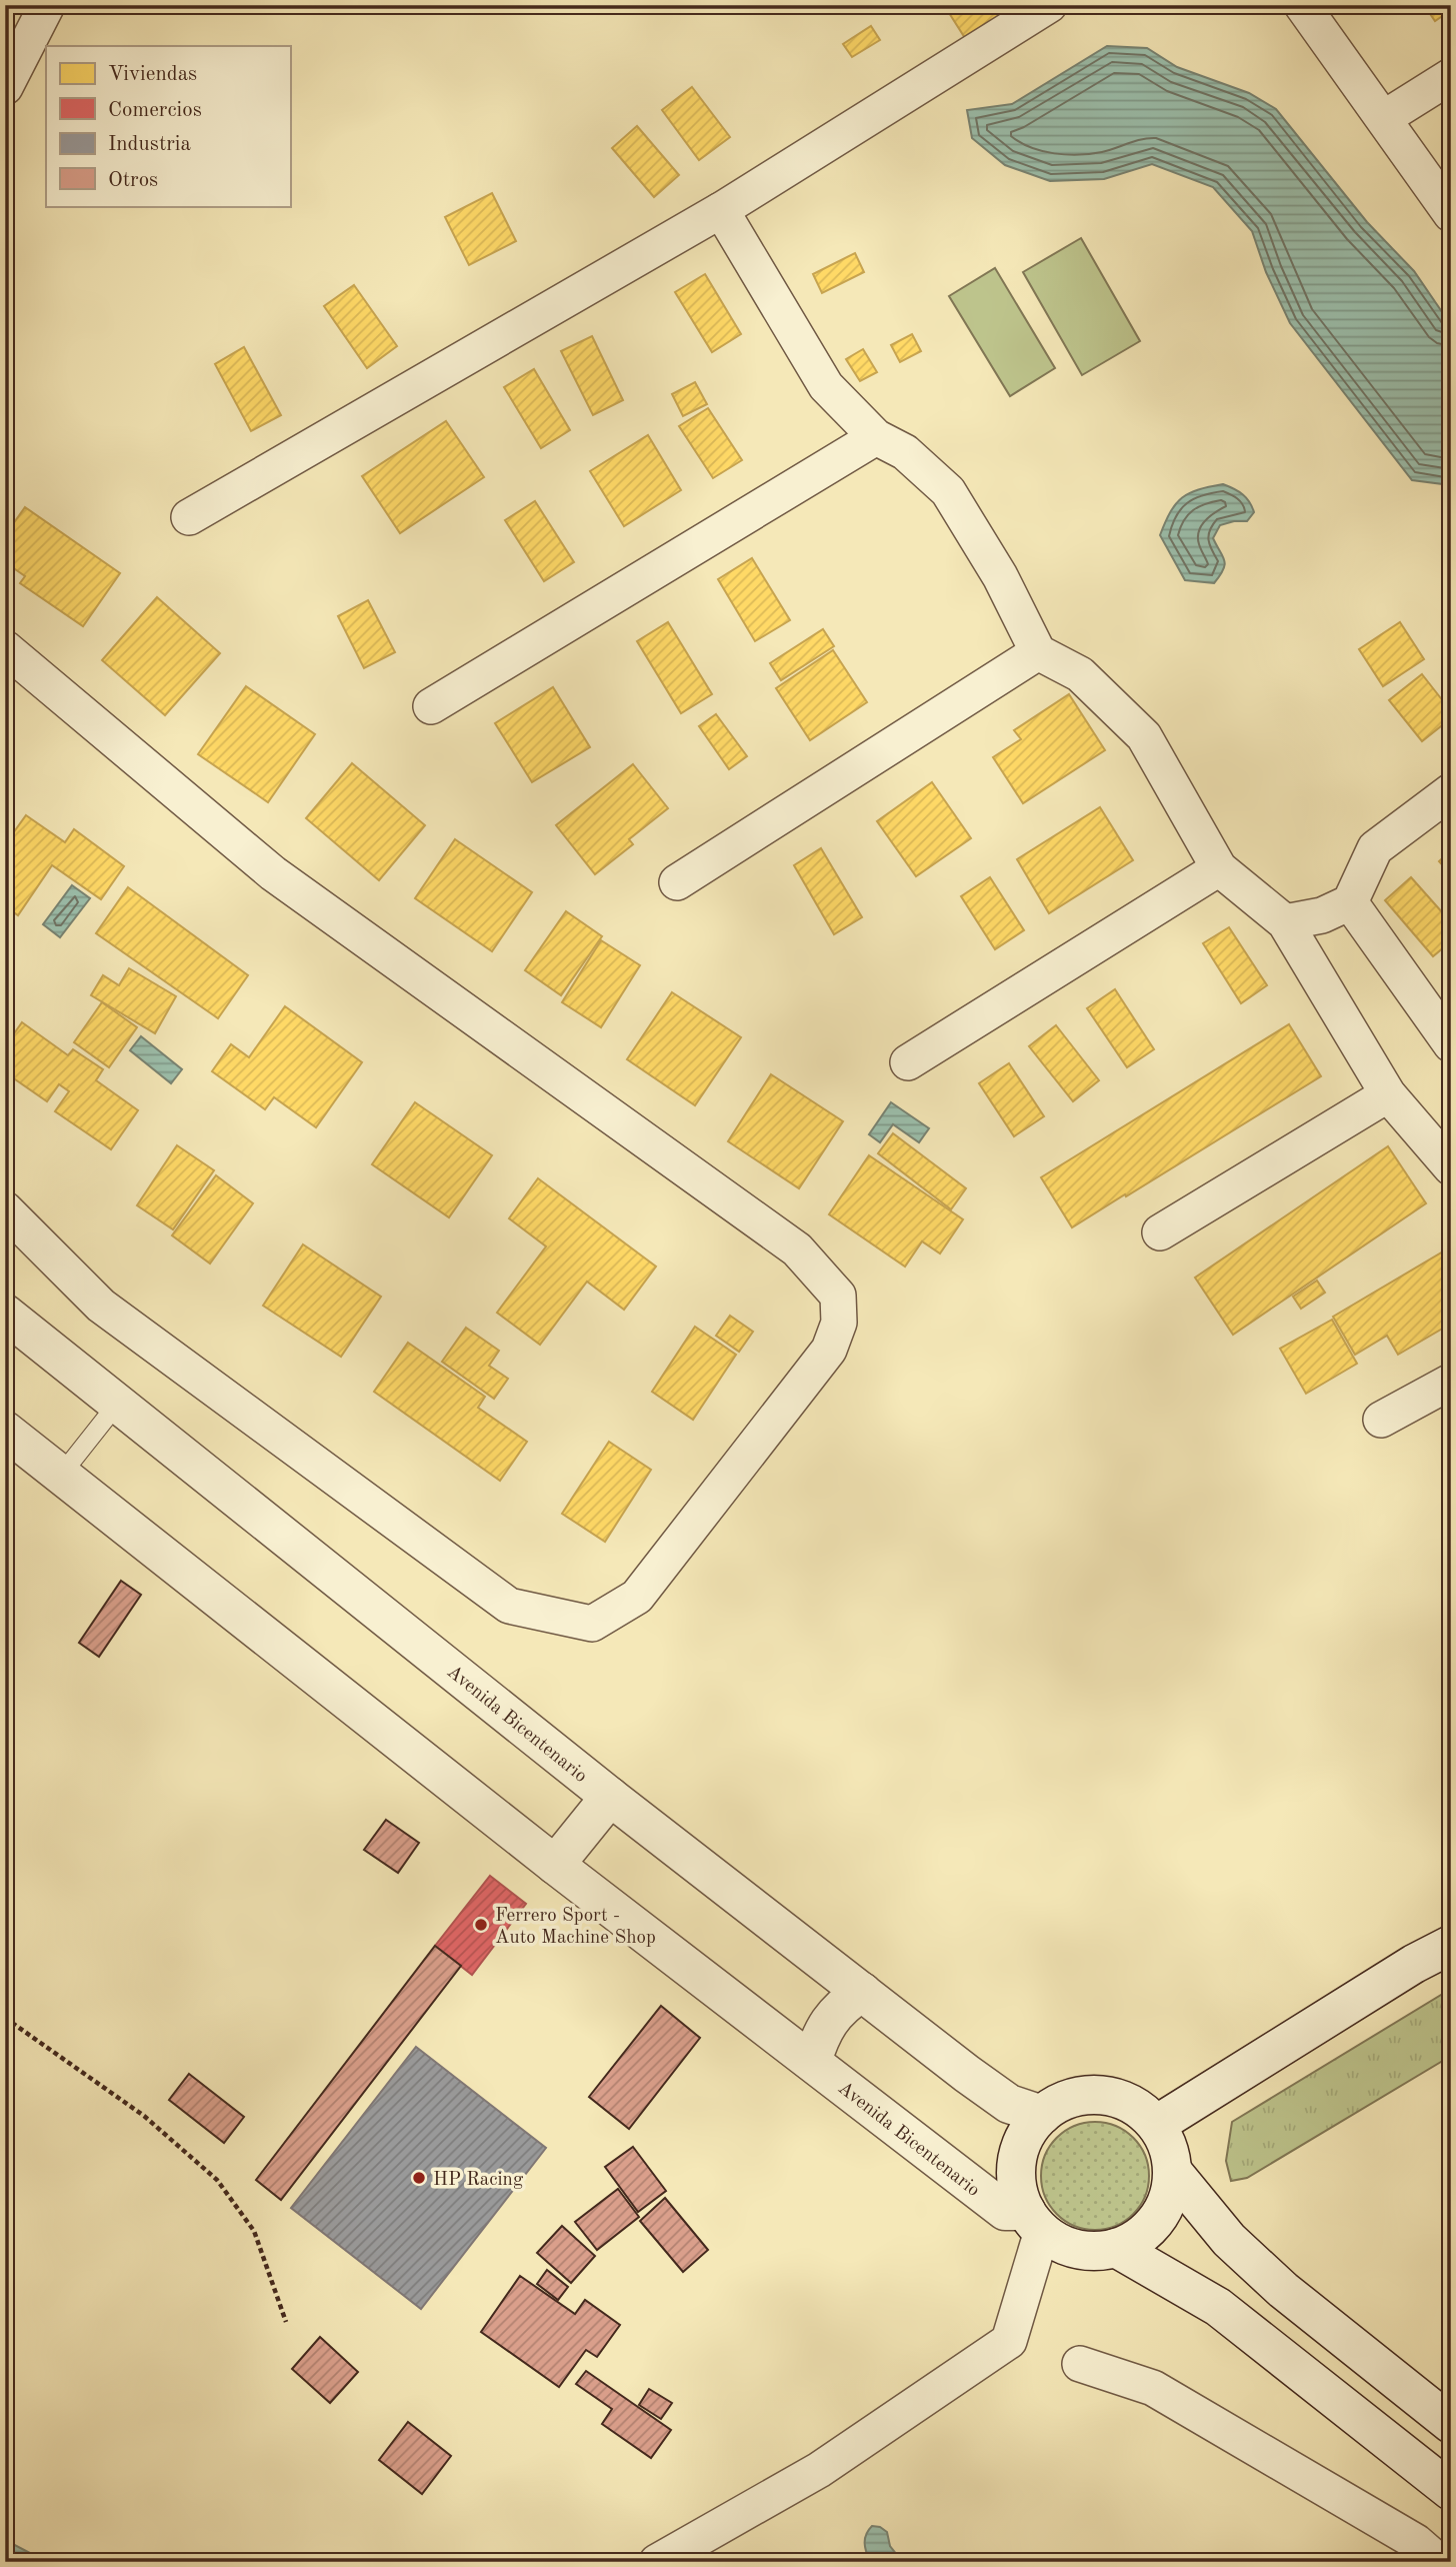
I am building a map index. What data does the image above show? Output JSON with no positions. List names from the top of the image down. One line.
{"streets":{"street":["Avenida Bicentenario"]},"places":["Ferrero Sport - Auto Machine Shop","HP Racing"],"legend":["Viviendas","Comercios","Industria","Otros"]}
